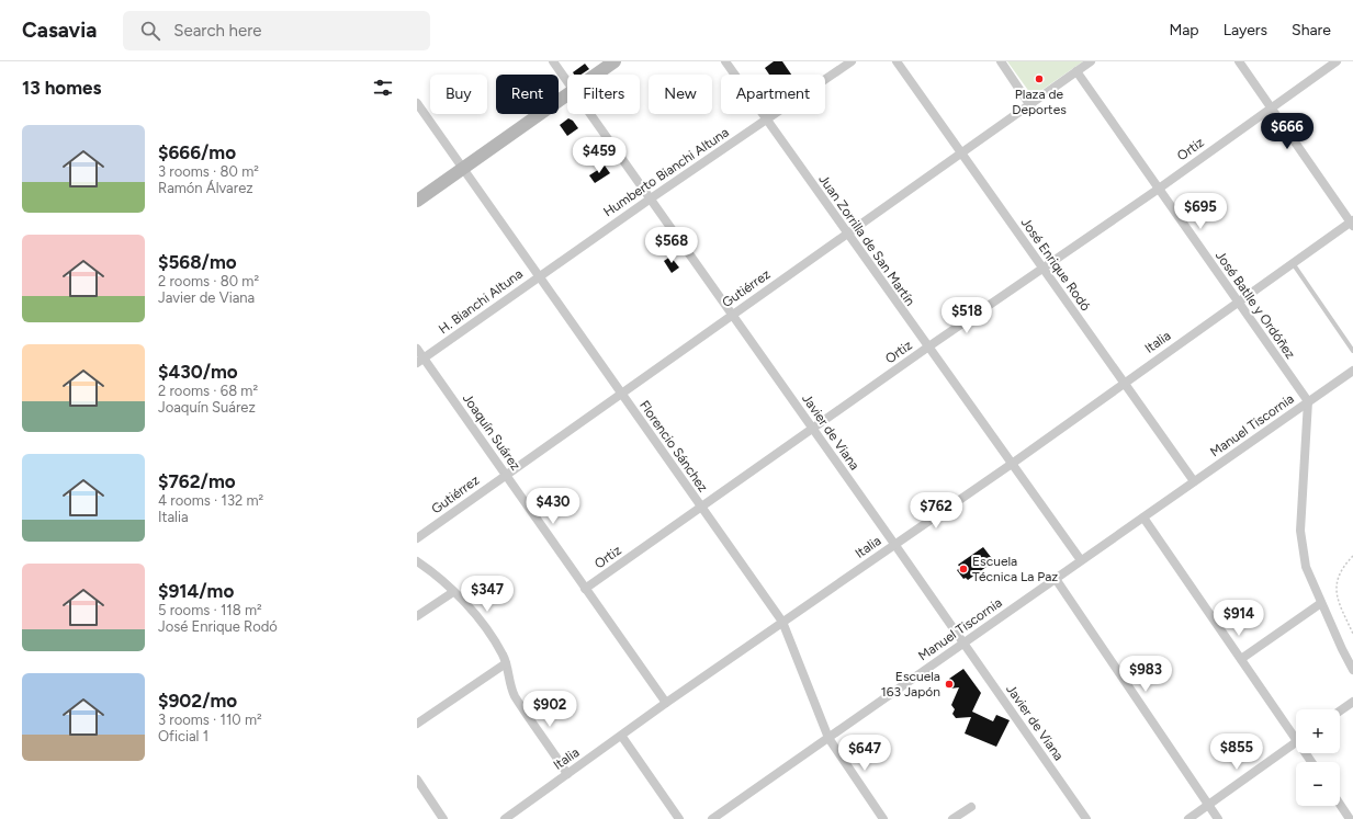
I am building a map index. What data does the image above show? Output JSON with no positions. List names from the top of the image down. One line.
{"streets":{"street":["Ortiz","Humberto Bianchi Altuna","Juan Zorrilla de San Martín","José Enrique Rodó","Gutiérrez","H. Bianchi Altuna","José Batlle y Ordóñez","Italia","Manuel Tiscornia","Joaquín Suárez","Javier de Viana","Florencio Sánchez"]},"crossings":[["Ortiz","Juan Zorrilla de San Martín"],["Ortiz","José Enrique Rodó"],["Ortiz","José Batlle y Ordóñez"],["Ortiz","Joaquín Suárez"],["Ortiz","Javier de Viana"],["Ortiz","Florencio Sánchez"],["Humberto Bianchi Altuna","Juan Zorrilla de San Martín"],["Humberto Bianchi Altuna","H. Bianchi Altuna"],["Humberto Bianchi Altuna","Javier de Viana"],["Humberto Bianchi Altuna","Florencio Sánchez"],["Juan Zorrilla de San Martín","Gutiérrez"],["Juan Zorrilla de San Martín","Italia"],["Juan Zorrilla de San Martín","Manuel Tiscornia"],["José Enrique Rodó","Gutiérrez"],["José Enrique Rodó","Italia"],["José Enrique Rodó","Manuel Tiscornia"],["Gutiérrez","José Batlle y Ordóñez"],["Gutiérrez","Joaquín Suárez"],["Gutiérrez","Javier de Viana"],["Gutiérrez","Florencio Sánchez"],["H. Bianchi Altuna","Joaquín Suárez"],["H. Bianchi Altuna","Florencio Sánchez"],["José Batlle y Ordóñez","Italia"],["José Batlle y Ordóñez","Manuel Tiscornia"],["Italia","Joaquín Suárez"],["Italia","Javier de Viana"],["Italia","Florencio Sánchez"],["Manuel Tiscornia","Javier de Viana"],["Manuel Tiscornia","Florencio Sánchez"]],"places":["Plaza de Deportes","Escuela Técnica La Paz","Escuela 163 Japón"],"page":{"header":"Casavia","search":"Search here","nav":["Map","Layers","Share"],"heading":"13 homes","chip":["Buy","Rent","Filters","New","Apartment"],"price":["$666","$459","$695","$568","$518","$430","$762","$347","$914","$983","$902","$855","$647"],"list":[{"name":"$666/mo","note":"3 rooms · 80 m² · Ramón Álvarez"},{"name":"$568/mo","note":"2 rooms · 80 m² · Javier de Viana"},{"name":"$430/mo","note":"2 rooms · 68 m² · Joaquín Suárez"},{"name":"$762/mo","note":"4 rooms · 132 m² · Italia"},{"name":"$914/mo","note":"5 rooms · 118 m² · José Enrique Rodó"},{"name":"$902/mo","note":"3 rooms · 110 m² · Oficial 1"}],"map_buttons":["+","−"]}}
